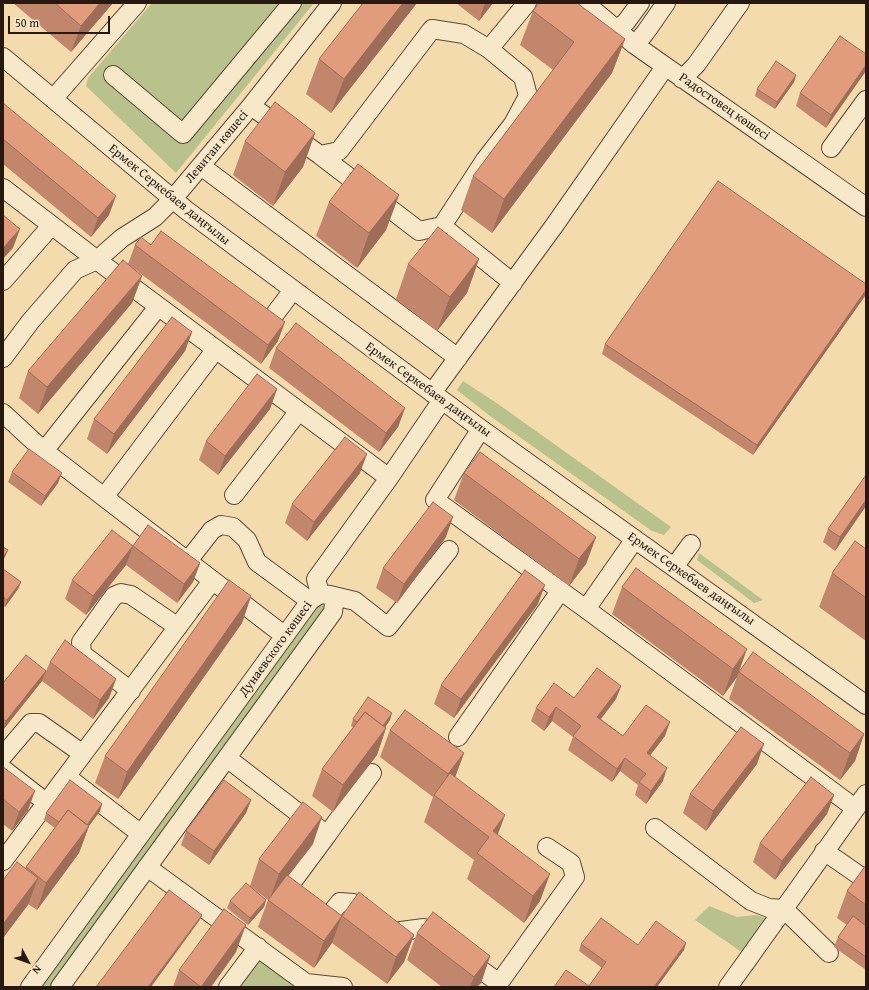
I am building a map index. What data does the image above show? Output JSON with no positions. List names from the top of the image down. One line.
{"streets":{"street":["Радостовец көшесі","Левитан көшесі","Ермек Серкебаев даңғылы","Дунаевского көшесі"]},"crossings":[["Левитан көшесі","Ермек Серкебаев даңғылы"]],"scale_bar":"50 m","north":"bottom right"}
